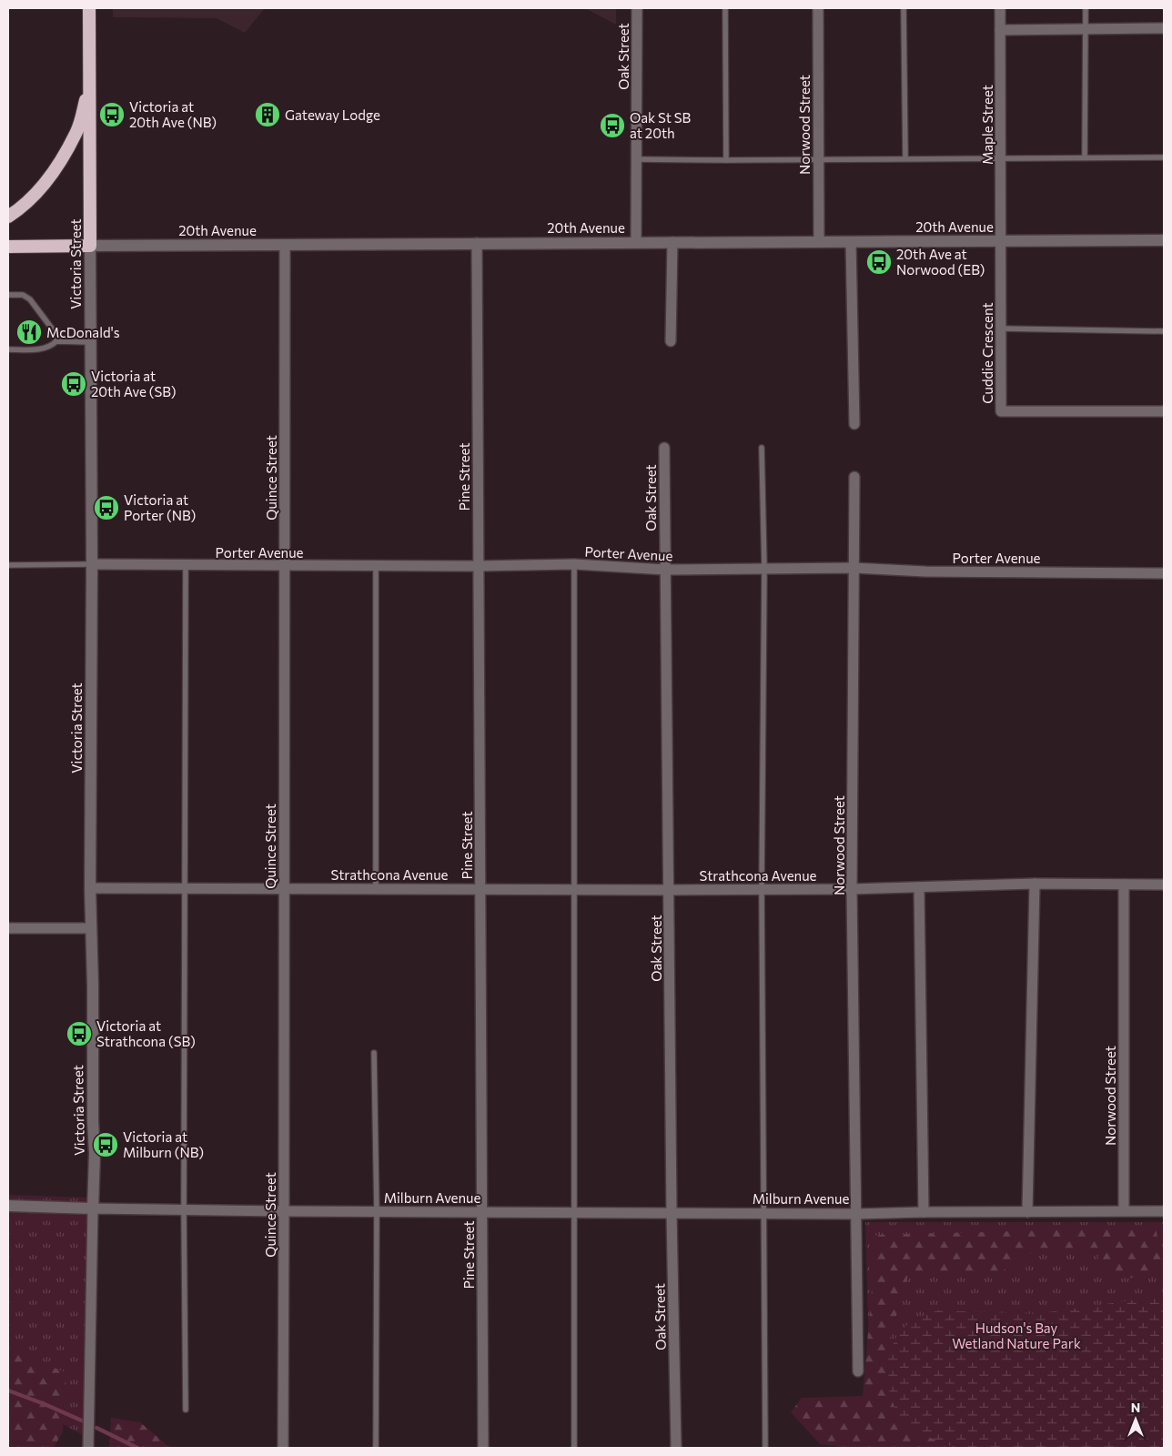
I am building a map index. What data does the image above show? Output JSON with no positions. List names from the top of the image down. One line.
{"streets":{"highway":["20th Avenue","Victoria Street"],"street":["Oak Street","Norwood Street","Maple Street","Cuddie Crescent","Pine Street","Quince Street","Porter Avenue","Strathcona Avenue","Milburn Avenue"]},"crossings":[["Oak Street","20th Avenue"],["Oak Street","Porter Avenue"],["Oak Street","Strathcona Avenue"],["Oak Street","Milburn Avenue"],["Norwood Street","20th Avenue"],["Norwood Street","Porter Avenue"],["Norwood Street","Strathcona Avenue"],["Norwood Street","Milburn Avenue"],["Maple Street","20th Avenue"],["Maple Street","Cuddie Crescent"],["20th Avenue","Victoria Street"],["20th Avenue","Cuddie Crescent"],["20th Avenue","Pine Street"],["20th Avenue","Quince Street"],["Victoria Street","Porter Avenue"],["Victoria Street","Strathcona Avenue"],["Victoria Street","Milburn Avenue"],["Pine Street","Porter Avenue"],["Pine Street","Strathcona Avenue"],["Pine Street","Milburn Avenue"],["Quince Street","Porter Avenue"],["Quince Street","Strathcona Avenue"],["Quince Street","Milburn Avenue"]],"parks":["Hudson's Bay Wetland Nature Park"],"places":{"bus stop":["Victoria at 20th Ave (NB)","Oak St SB at 20th","20th Ave at Norwood (EB)","Victoria at 20th Ave (SB)","Victoria at Porter (NB)","Victoria at Strathcona (SB)","Victoria at Milburn (NB)"],"building":["Gateway Lodge"],"restaurant":["McDonald's"]},"north":"top"}
